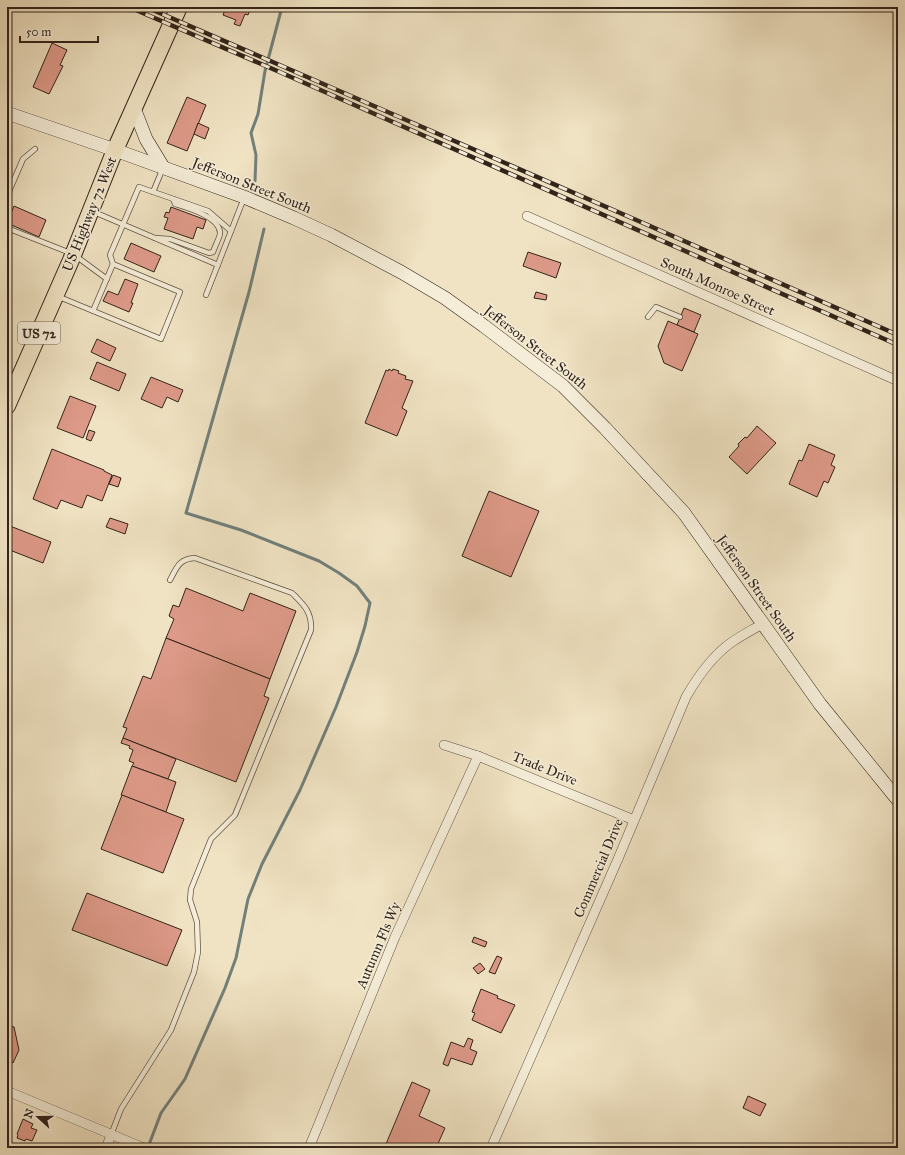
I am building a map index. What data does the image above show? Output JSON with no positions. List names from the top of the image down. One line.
{"streets":{"highway":["US Highway 72 West","US 72"],"street":["Jefferson Street South","South Monroe Street","Trade Drive","Commercial Drive","Autumn Fls Wy"]},"crossings":[["Jefferson Street South","US Highway 72 West"],["Jefferson Street South","Commercial Drive"],["Trade Drive","Commercial Drive"],["Trade Drive","Autumn Fls Wy"]],"scale_bar":"50 m","north":"left"}
